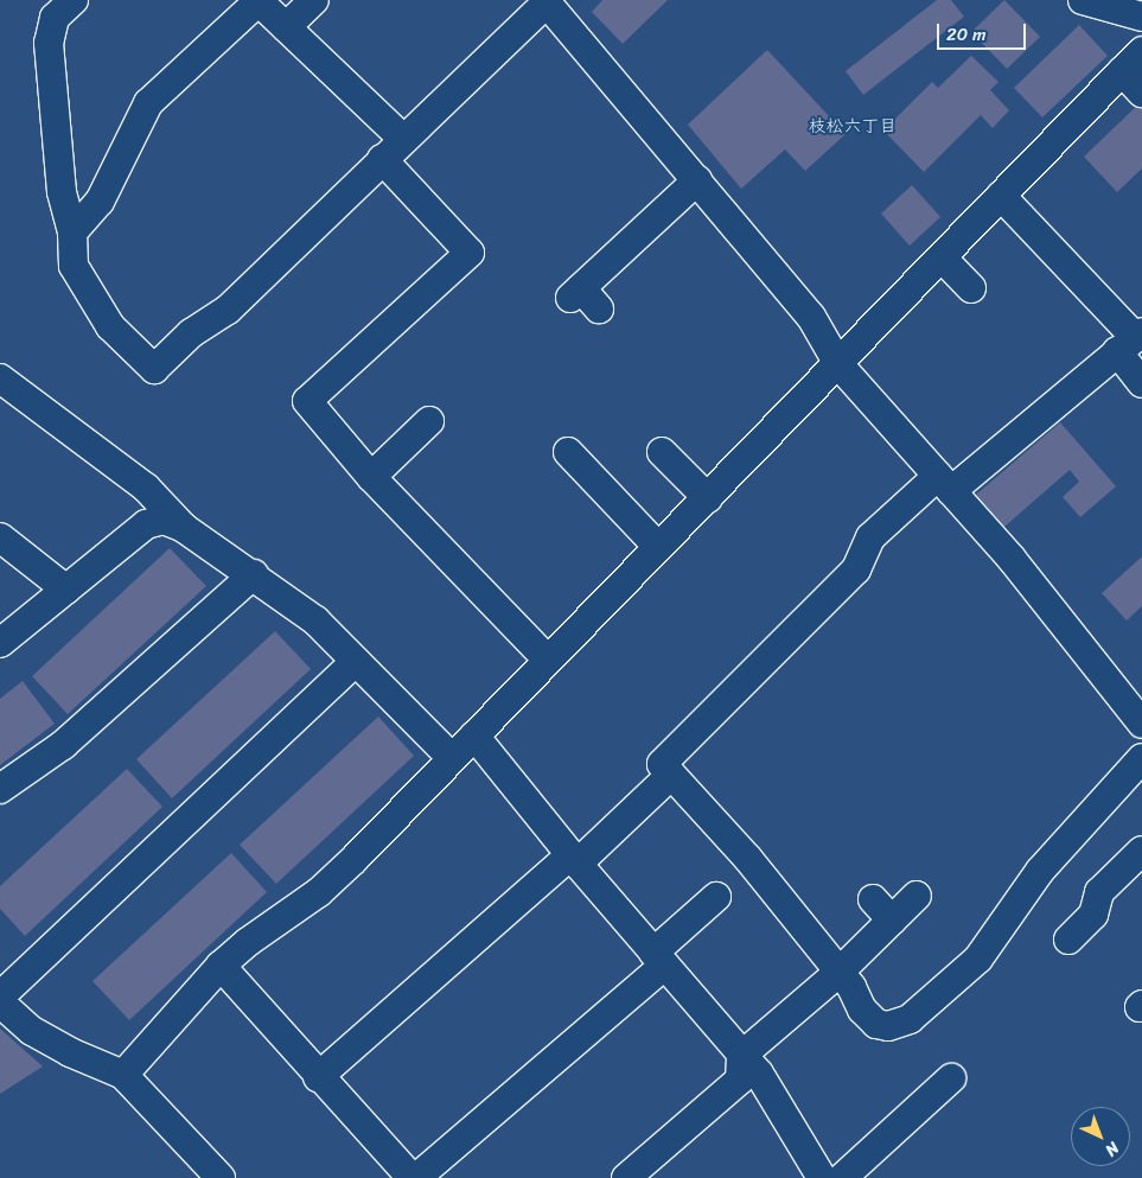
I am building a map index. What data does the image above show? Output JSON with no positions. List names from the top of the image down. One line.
{"districts":["枝松六丁目"],"scale_bar":"20 m","north":"bottom right"}
